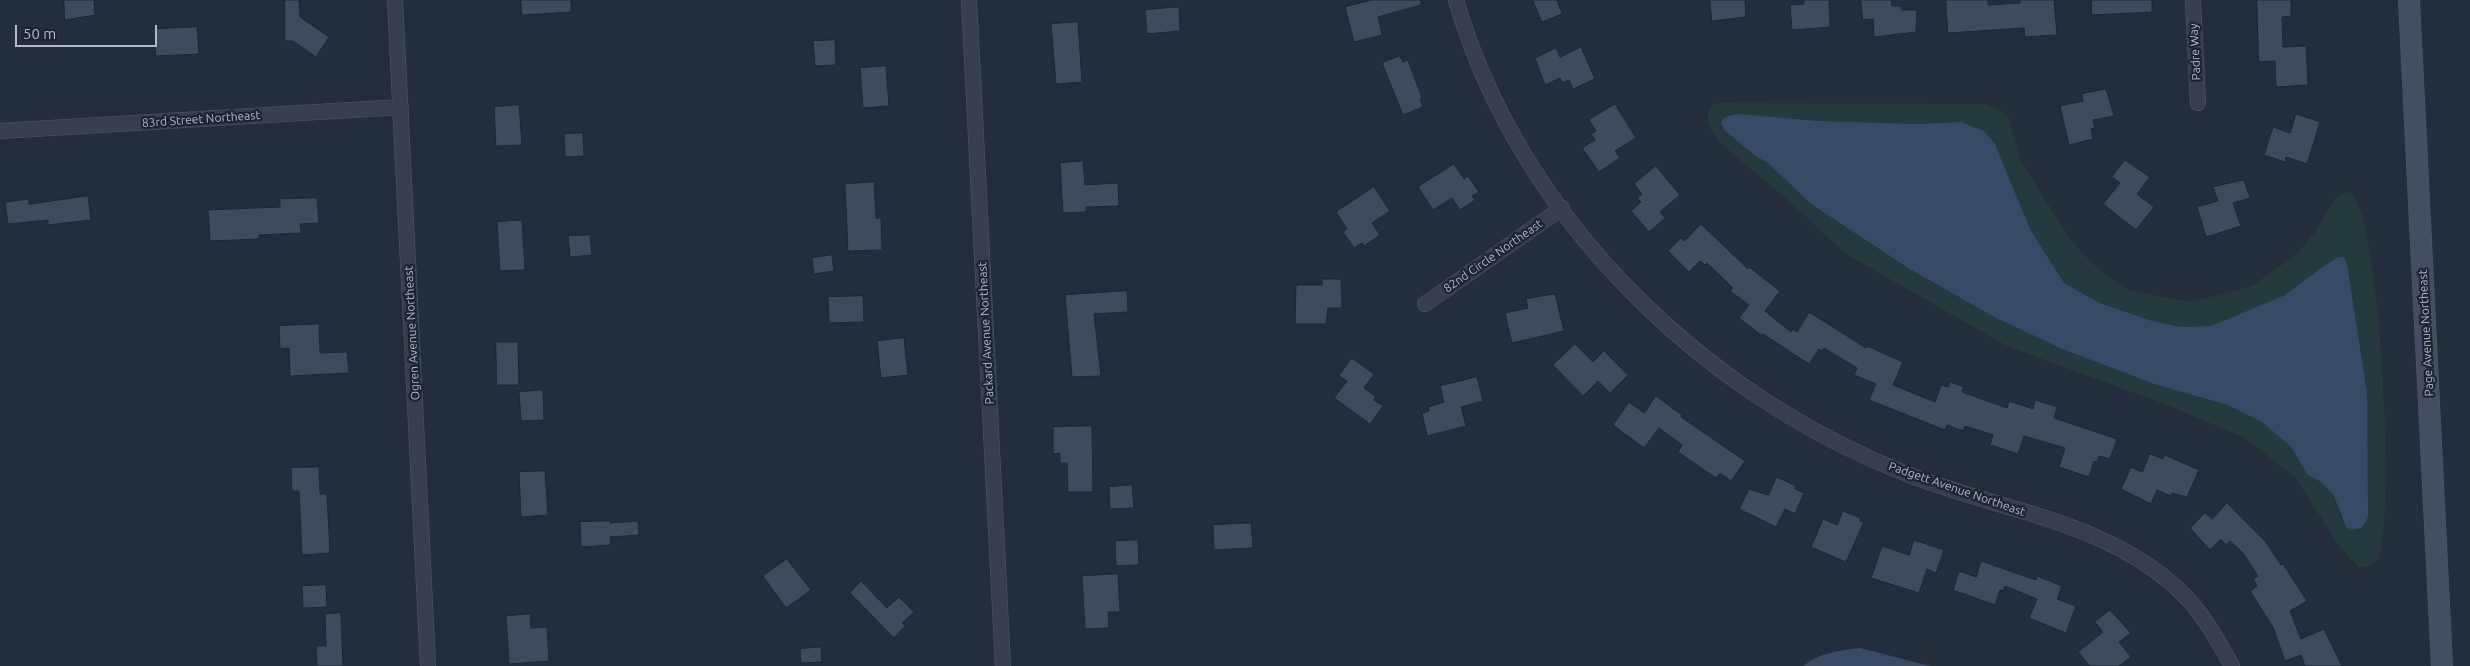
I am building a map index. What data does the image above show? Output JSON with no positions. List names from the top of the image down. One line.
{"streets":{"street":["Padre Way","83rd Street Northeast","82nd Circle Northeast","Ogren Avenue Northeast","Packard Avenue Northeast","Page Avenue Northeast","Padgett Avenue Northeast"]},"crossings":[["83rd Street Northeast","Ogren Avenue Northeast"],["82nd Circle Northeast","Padgett Avenue Northeast"]],"scale_bar":"50 m"}
